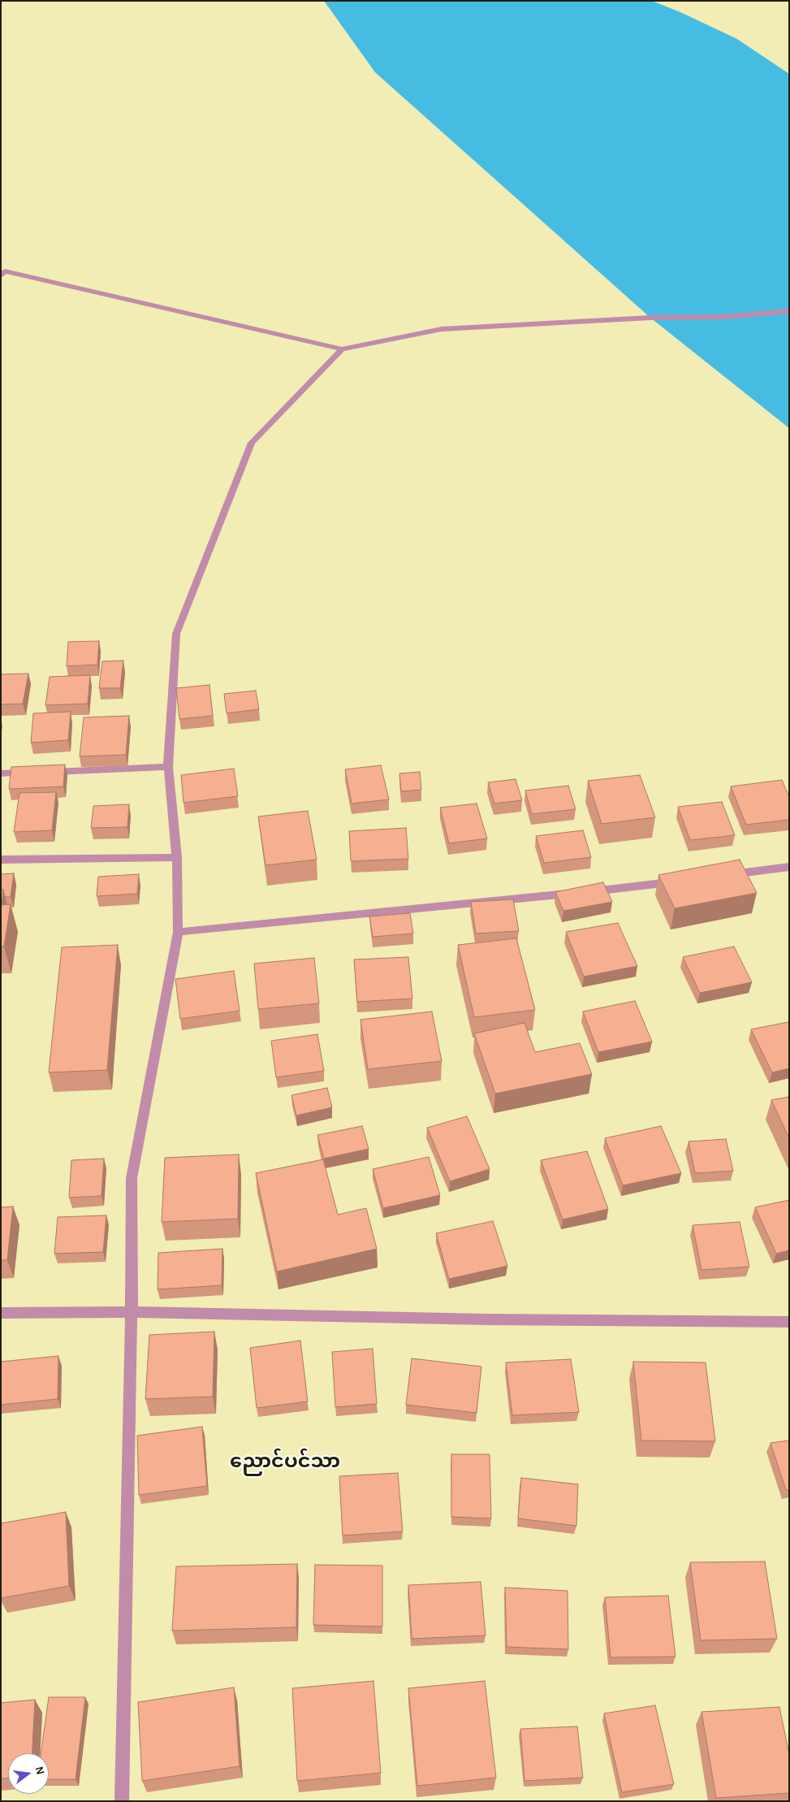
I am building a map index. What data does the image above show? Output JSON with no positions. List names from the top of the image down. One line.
{"districts":["ညောင်ပင်သာ"],"north":"right"}
